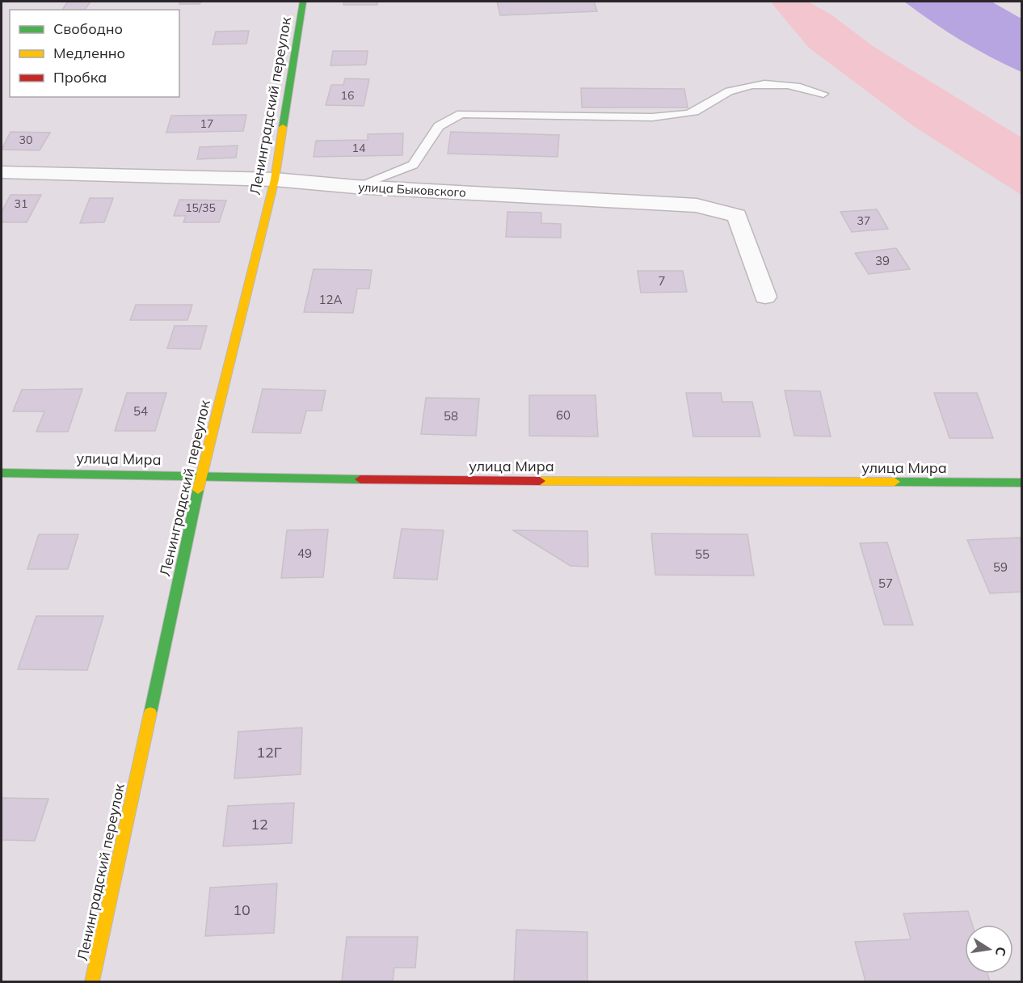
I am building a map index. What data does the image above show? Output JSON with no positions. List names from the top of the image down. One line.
{"streets":{"street":["Ленинградский переулок","улица Быковского","улица Мира"]},"crossings":[["Ленинградский переулок","улица Быковского"],["Ленинградский переулок","улица Мира"]],"house_numbers":["16","17","30","14","31","15/35","37","39","7","12А","54","60","58","49","55","59","57","12Г","12","10"],"legend":["Свободно","Медленно","Пробка"],"north":"right"}
